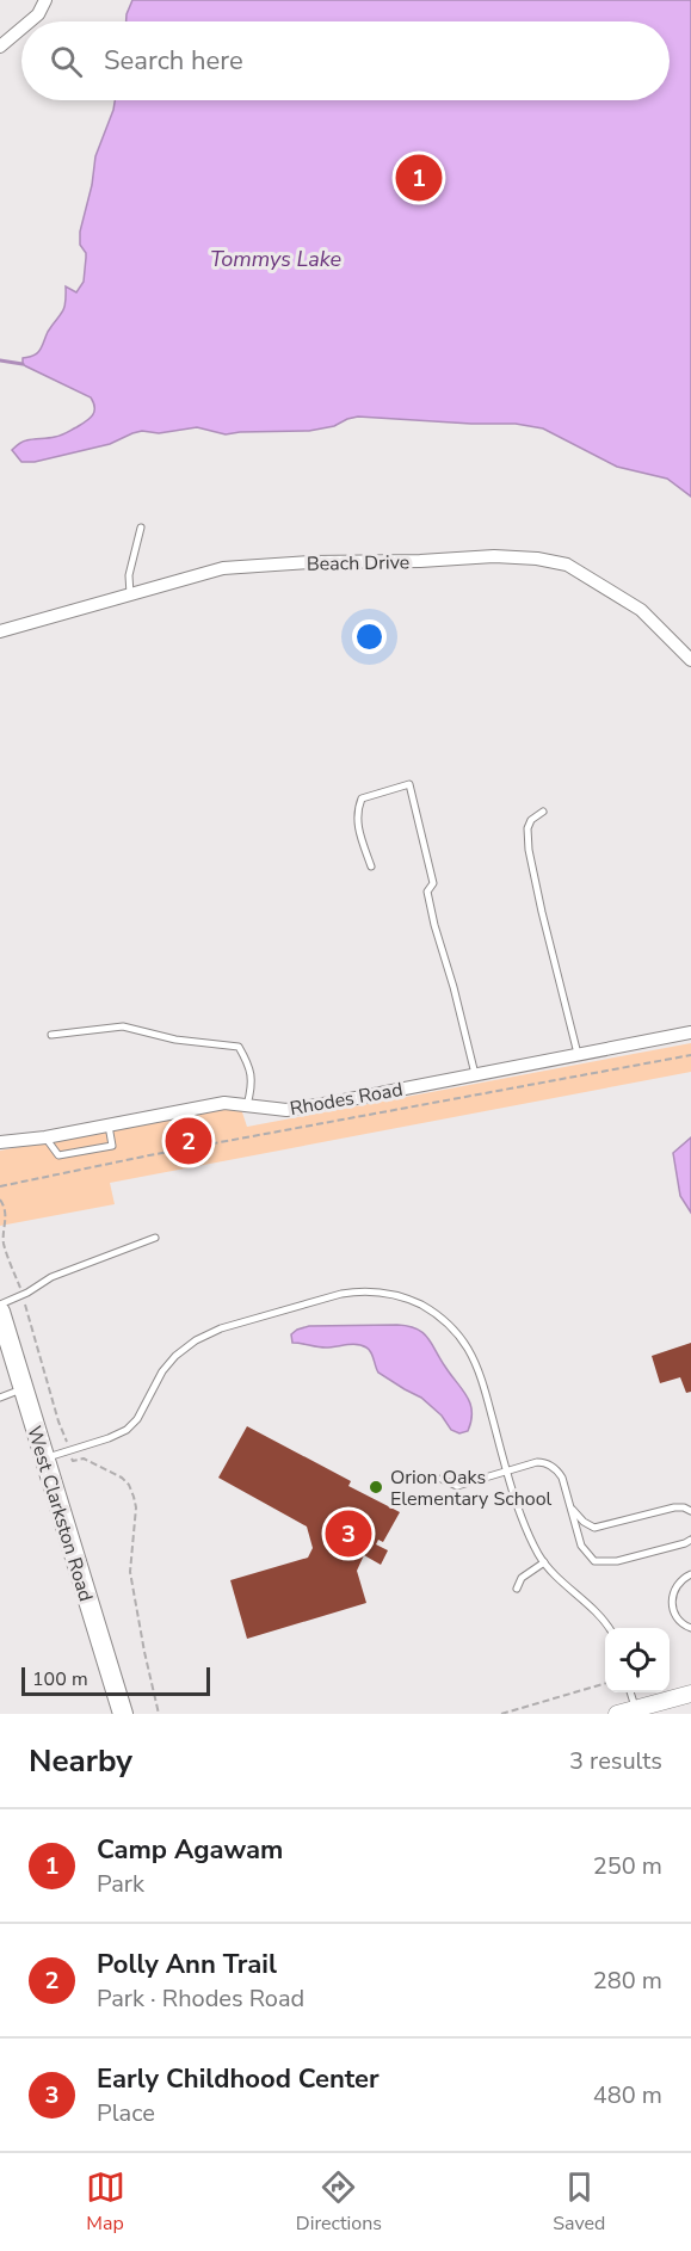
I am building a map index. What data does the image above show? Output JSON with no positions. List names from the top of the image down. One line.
{"streets":{"main road":["West Clarkston Road"],"street":["Beach Drive","Rhodes Road"]},"water":["Tommys Lake"],"places":["Orion Oaks Elementary School"],"scale_bar":"100 m","page":{"search":"Search here","pins":["1","2","3"],"scale":"100 m","heading":["Nearby","3 results"],"list":[{"mark":"1","name":"Camp Agawam","note":"Park","value":"250 m"},{"mark":"2","name":"Polly Ann Trail","note":"Park · Rhodes Road","value":"280 m"},{"mark":"3","name":"Early Childhood Center","note":"Place","value":"480 m"}],"nav":["Map","Directions","Saved"]}}
